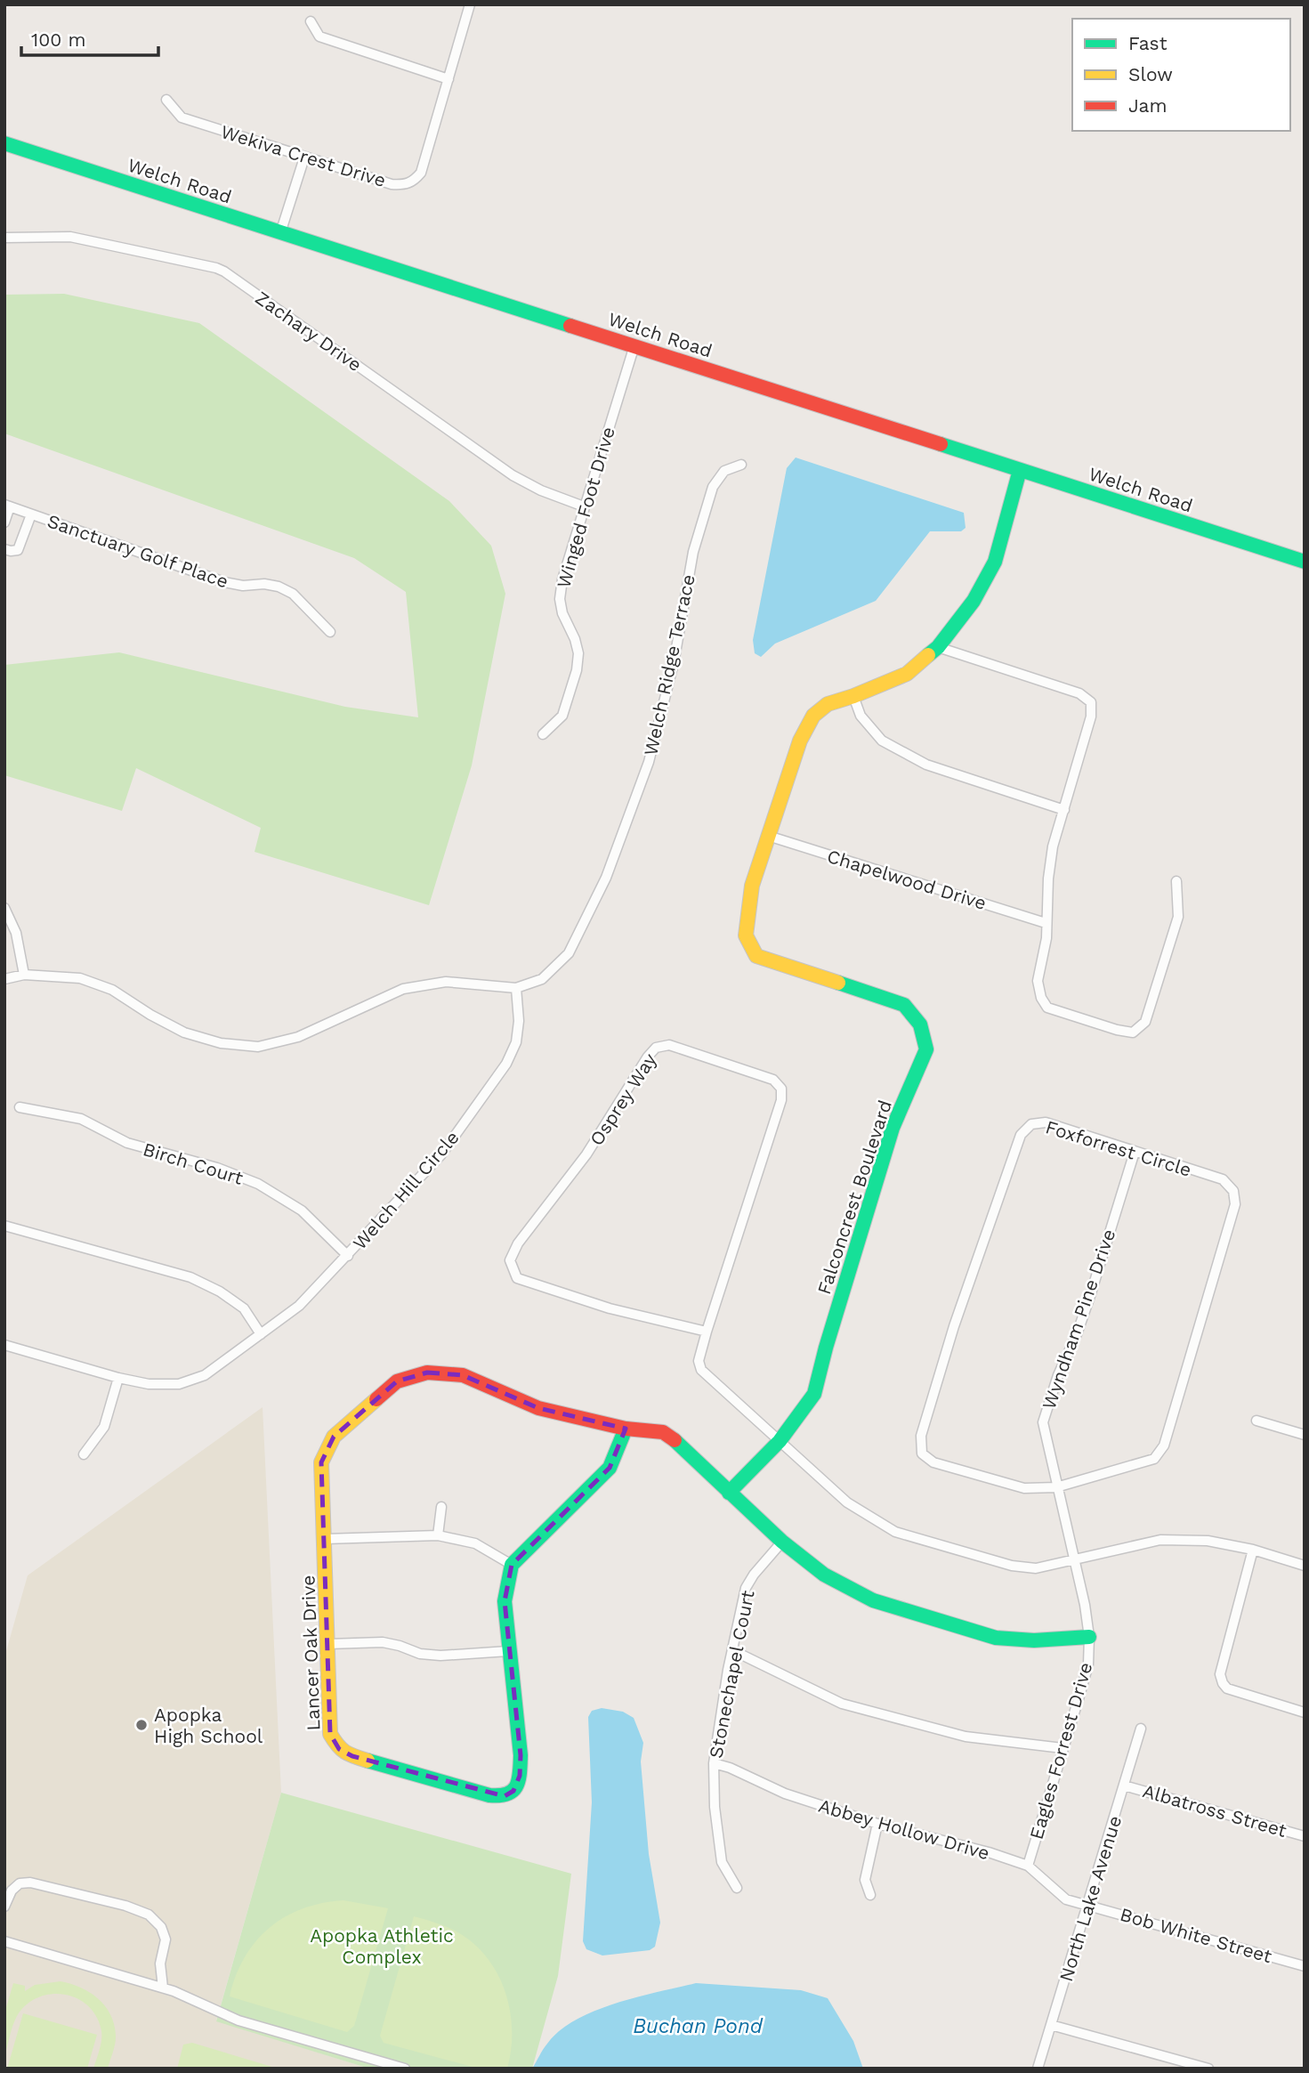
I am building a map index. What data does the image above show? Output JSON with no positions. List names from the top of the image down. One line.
{"streets":{"street":["Wekiva Crest Drive","Welch Road","Zachary Drive","Winged Foot Drive","Sanctuary Golf Place","Welch Ridge Terrace","Chapelwood Drive","Osprey Way","Foxforrest Circle","Birch Court","Welch Hill Circle","Falconcrest Boulevard","Wyndham Pine Drive","Lancer Oak Drive","Stonechapel Court","Eagles Forrest Drive","Albatross Street","Abbey Hollow Drive","North Lake Avenue","Bob White Street"]},"crossings":[["Welch Road","Winged Foot Drive"],["Welch Road","Falconcrest Boulevard"],["Zachary Drive","Winged Foot Drive"],["Welch Ridge Terrace","Welch Hill Circle"],["Chapelwood Drive","Falconcrest Boulevard"],["Osprey Way","Falconcrest Boulevard"],["Foxforrest Circle","Wyndham Pine Drive"],["Birch Court","Welch Hill Circle"],["Falconcrest Boulevard","Lancer Oak Drive"],["Wyndham Pine Drive","Eagles Forrest Drive"],["Lancer Oak Drive","Stonechapel Court"],["Lancer Oak Drive","Eagles Forrest Drive"],["Stonechapel Court","Abbey Hollow Drive"],["Eagles Forrest Drive","Abbey Hollow Drive"],["Albatross Street","North Lake Avenue"],["Abbey Hollow Drive","North Lake Avenue"],["Abbey Hollow Drive","Bob White Street"],["North Lake Avenue","Bob White Street"]],"water":["Buchan Pond"],"parks":["Apopka Athletic Complex"],"places":["Apopka High School"],"legend":["Fast","Slow","Jam"],"scale_bar":"100 m"}
